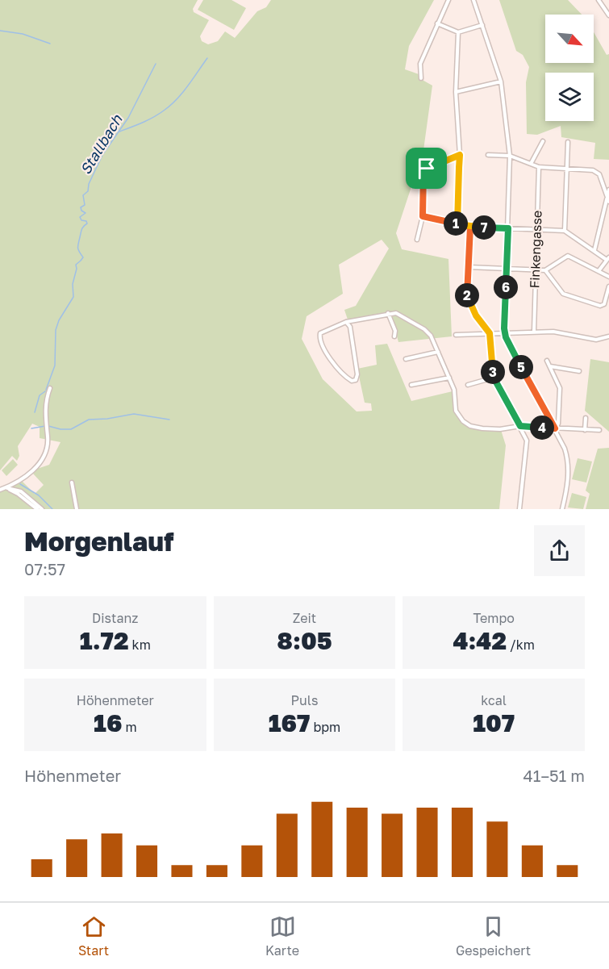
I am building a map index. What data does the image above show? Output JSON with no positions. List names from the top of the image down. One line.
{"streets":{"street":["Finkengasse"]},"water":["Stallbach"],"north":"bottom right","page":{"pins":["1","7","6","2","5","3","4"],"heading":["Morgenlauf","07:57"],"stats":[["Distanz","1.72 km"],["Zeit","8:05"],["Tempo","4:42 /km"],["Höhenmeter","16 m"],["Puls","167 bpm"],["kcal","107"]],"chart":["Höhenmeter","41–51 m"],"tabs":["Start","Karte","Gespeichert"]}}
